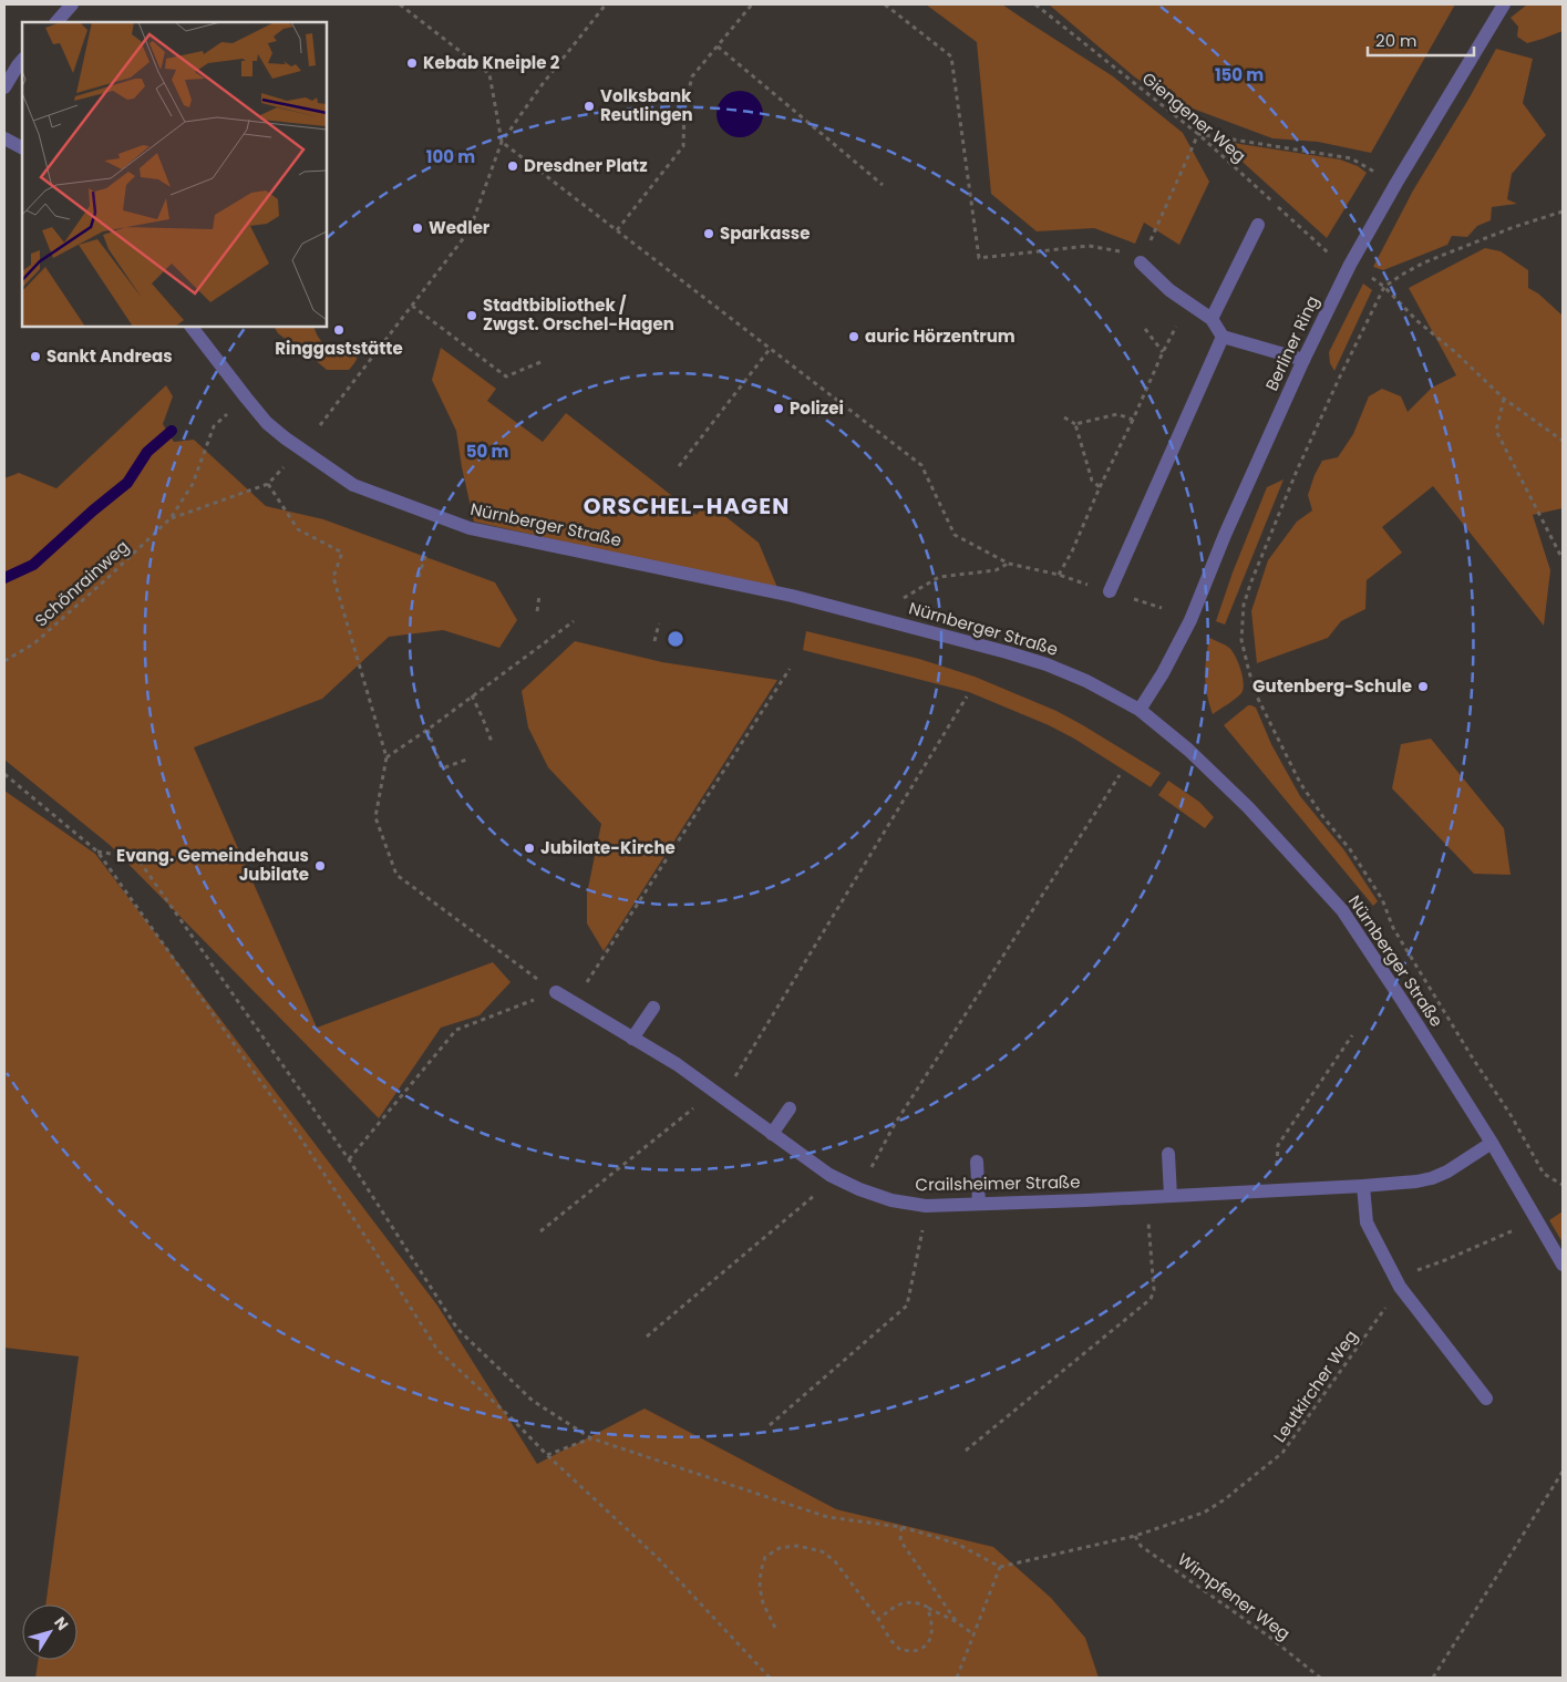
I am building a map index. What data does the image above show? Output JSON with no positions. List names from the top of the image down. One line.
{"streets":{"street":["Berliner Ring","Nürnberger Straße","Crailsheimer Straße"],"path":["Giengener Weg","Schönrainweg","Leutkircher Weg","Wimpfener Weg"]},"crossings":[["Berliner Ring","Nürnberger Straße"],["Nürnberger Straße","Schönrainweg"],["Nürnberger Straße","Crailsheimer Straße"],["Nürnberger Straße","Leutkircher Weg"],["Leutkircher Weg","Wimpfener Weg"]],"districts":["ORSCHEL-HAGEN"],"places":["Kebab Kneiple 2","Volksbank Reutlingen","Dresdner Platz","Wedler","Sparkasse","Stadtbibliothek / Zwgst. Orschel-Hagen","Ringgaststätte","auric Hörzentrum","Sankt Andreas","Polizei","Gutenberg-Schule","Jubilate-Kirche","Evang. Gemeindehaus Jubilate"],"scale_bar":"20 m","north":"top right","rings":["150 m","100 m","50 m"]}
